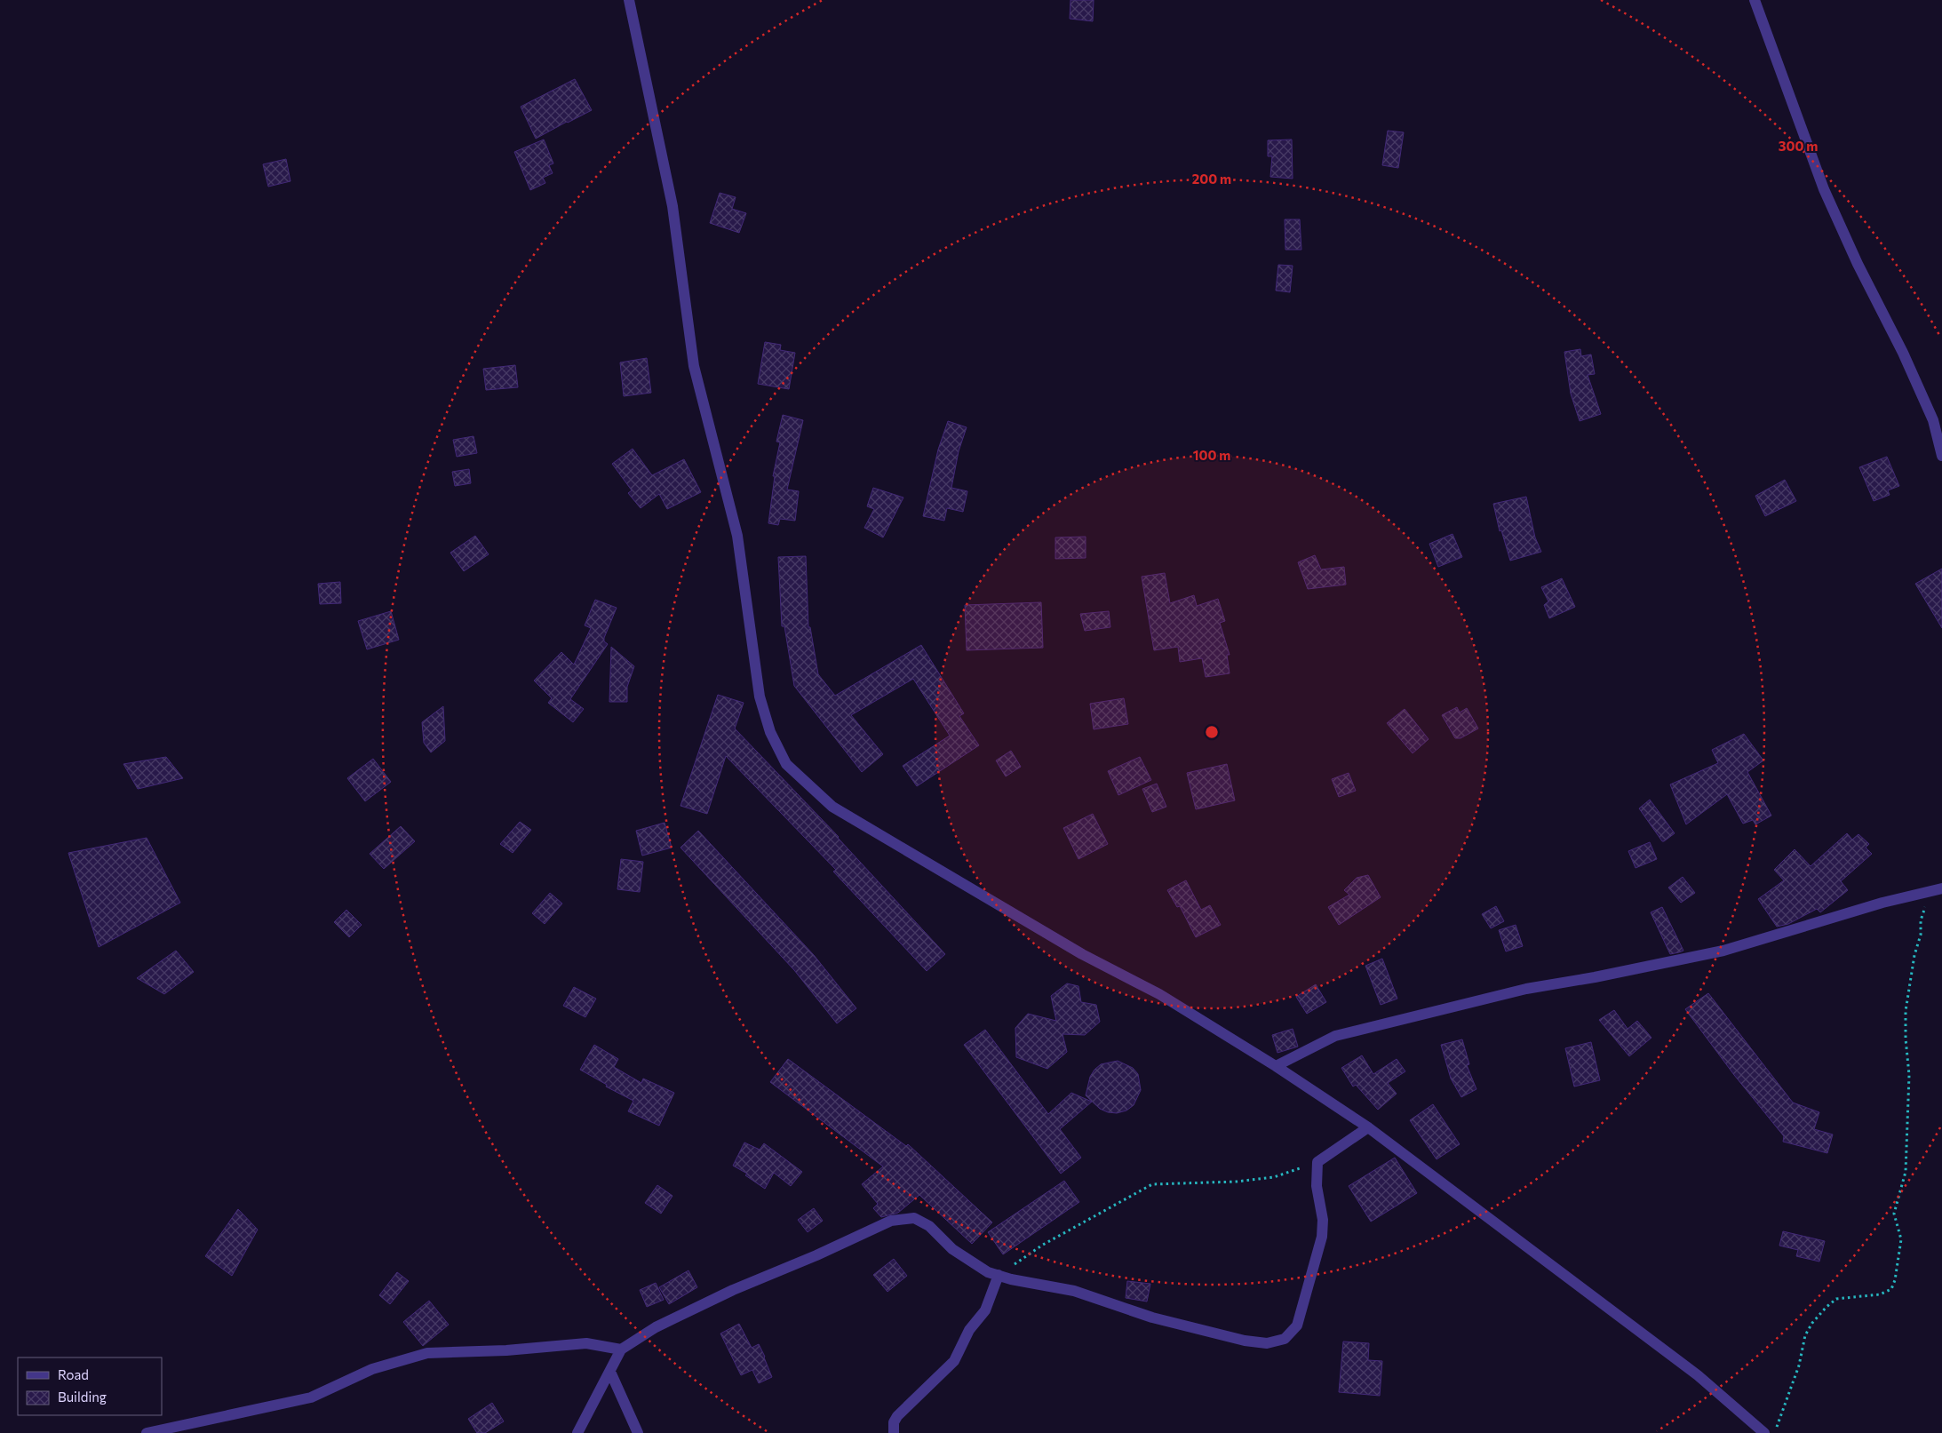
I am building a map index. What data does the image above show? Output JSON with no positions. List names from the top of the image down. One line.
{"legend":["Road","Building"],"rings":["300 m","200 m","100 m"]}
